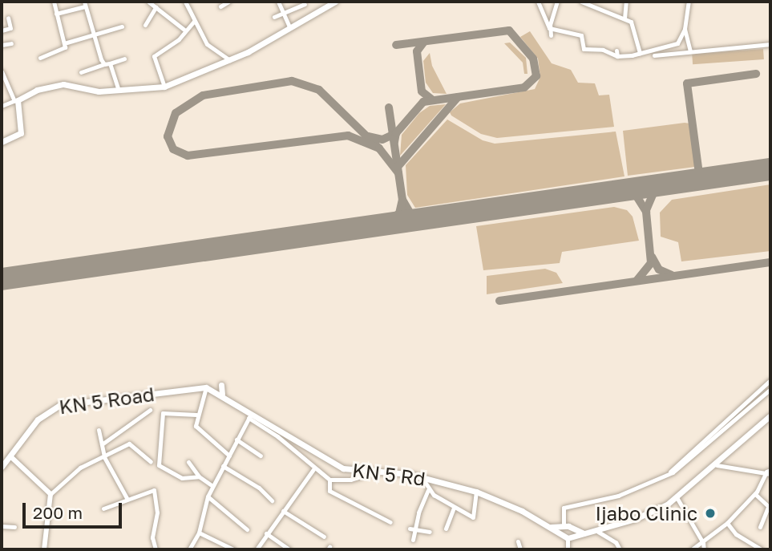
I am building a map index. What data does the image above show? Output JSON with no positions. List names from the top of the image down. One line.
{"streets":{"main road":["KN 5 Road","KN 5 Rd"]},"crossings":[["KN 5 Road","KN 5 Rd"]],"places":["Ijabo Clinic"],"scale_bar":"200 m"}
